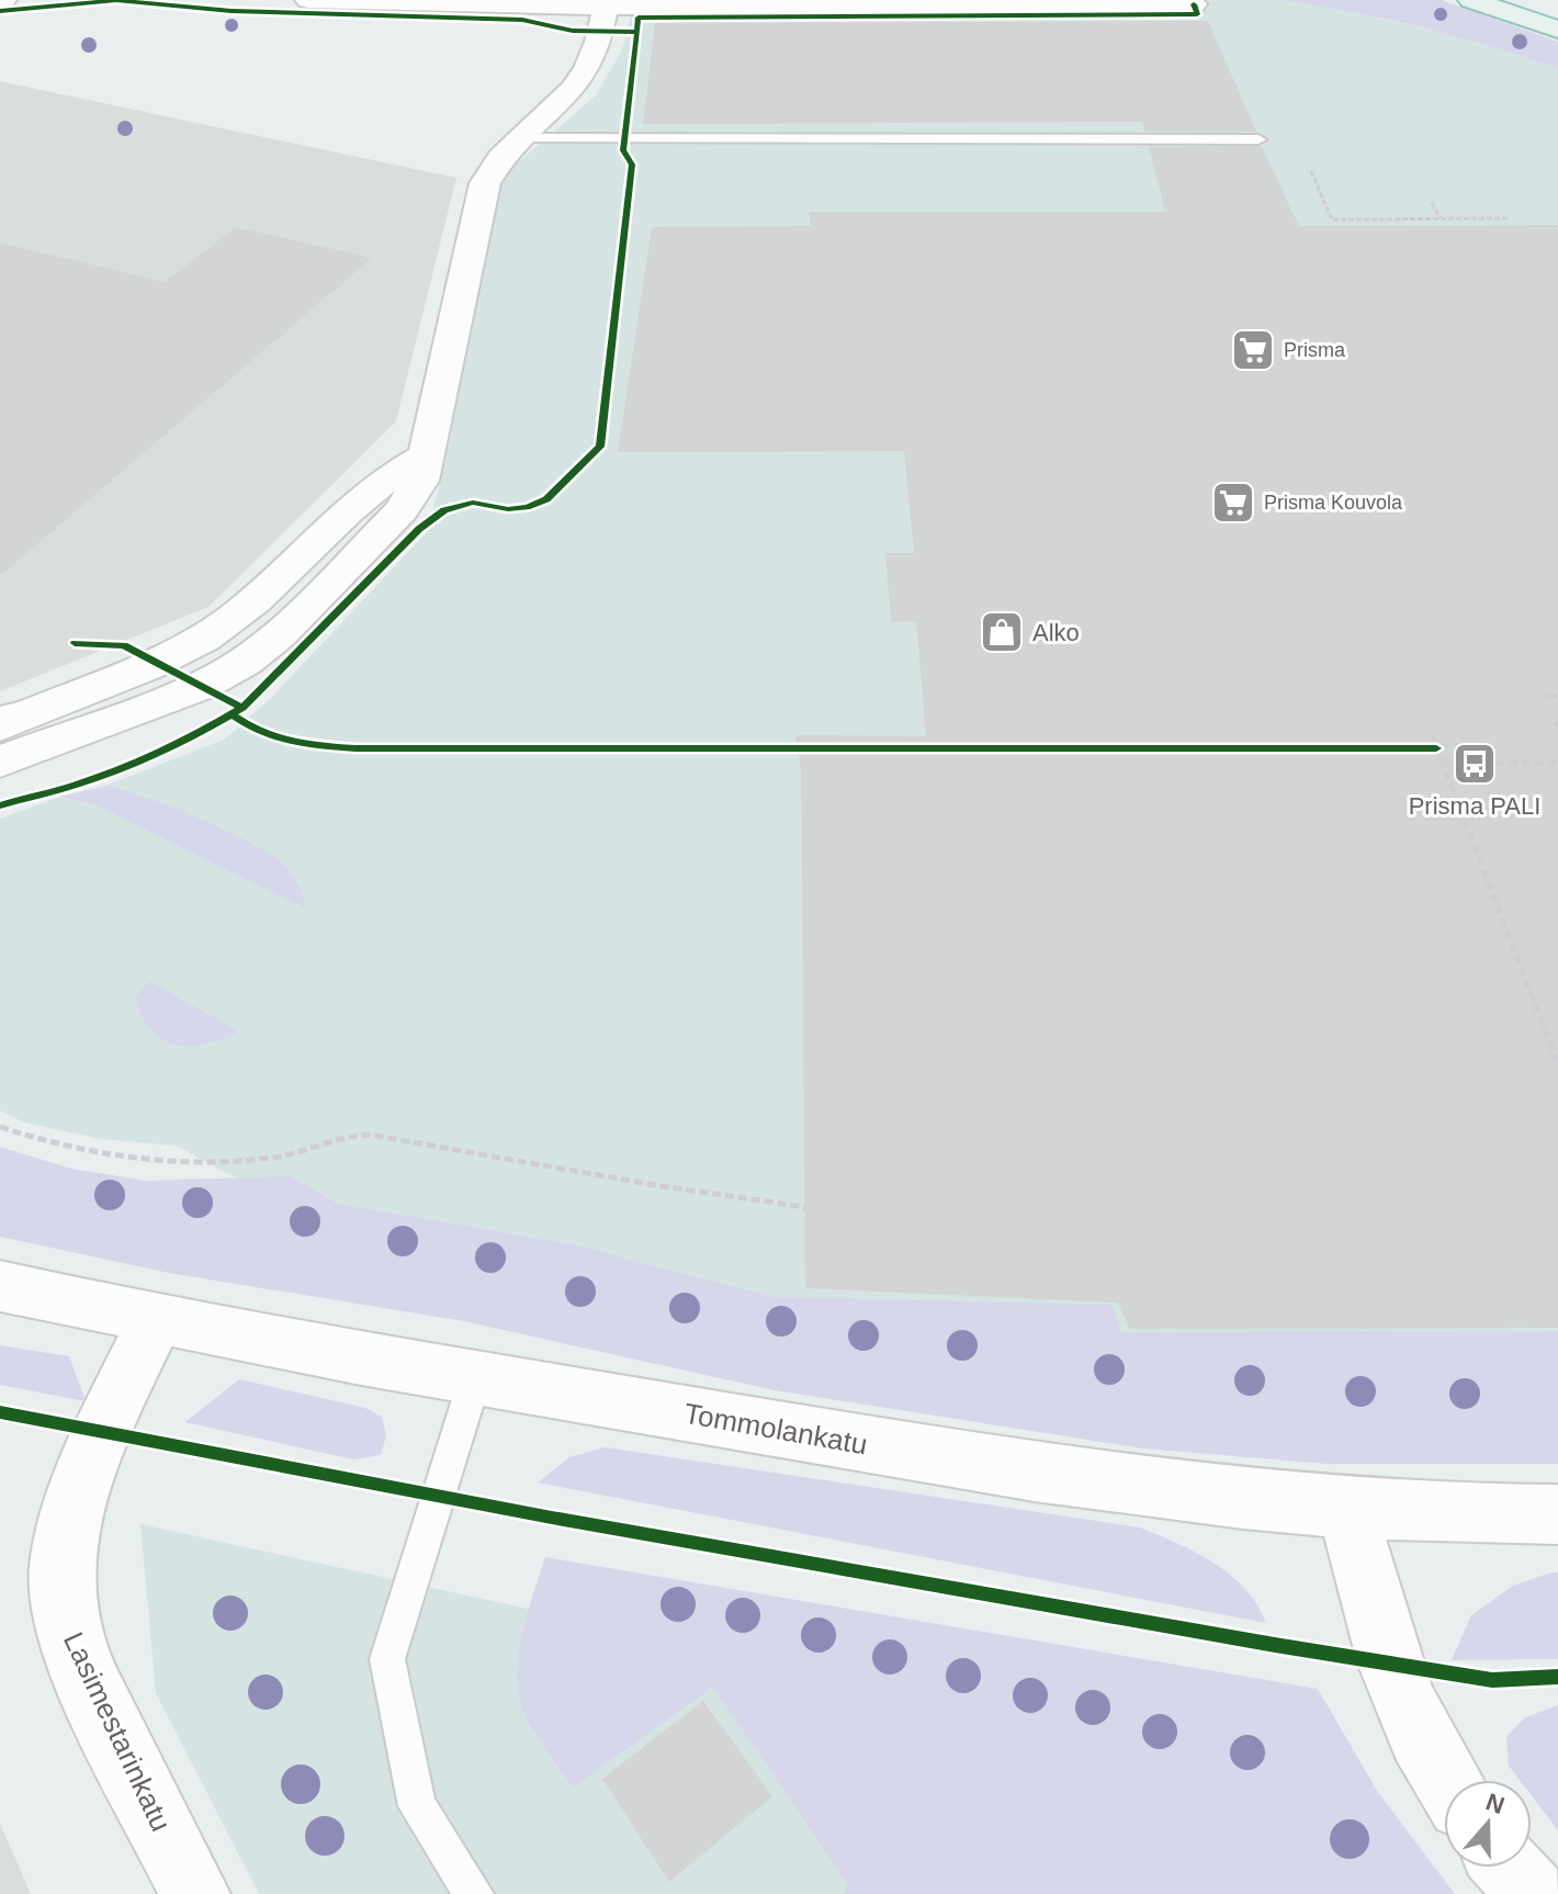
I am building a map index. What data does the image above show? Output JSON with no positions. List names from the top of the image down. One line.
{"streets":{"street":["Tommolankatu","Lasimestarinkatu"]},"crossings":[["Tommolankatu","Lasimestarinkatu"]],"places":{"supermarket":["Prisma","Prisma Kouvola"],"shop":["Alko"],"bus stop":["Prisma PALI"]},"north":"top"}
